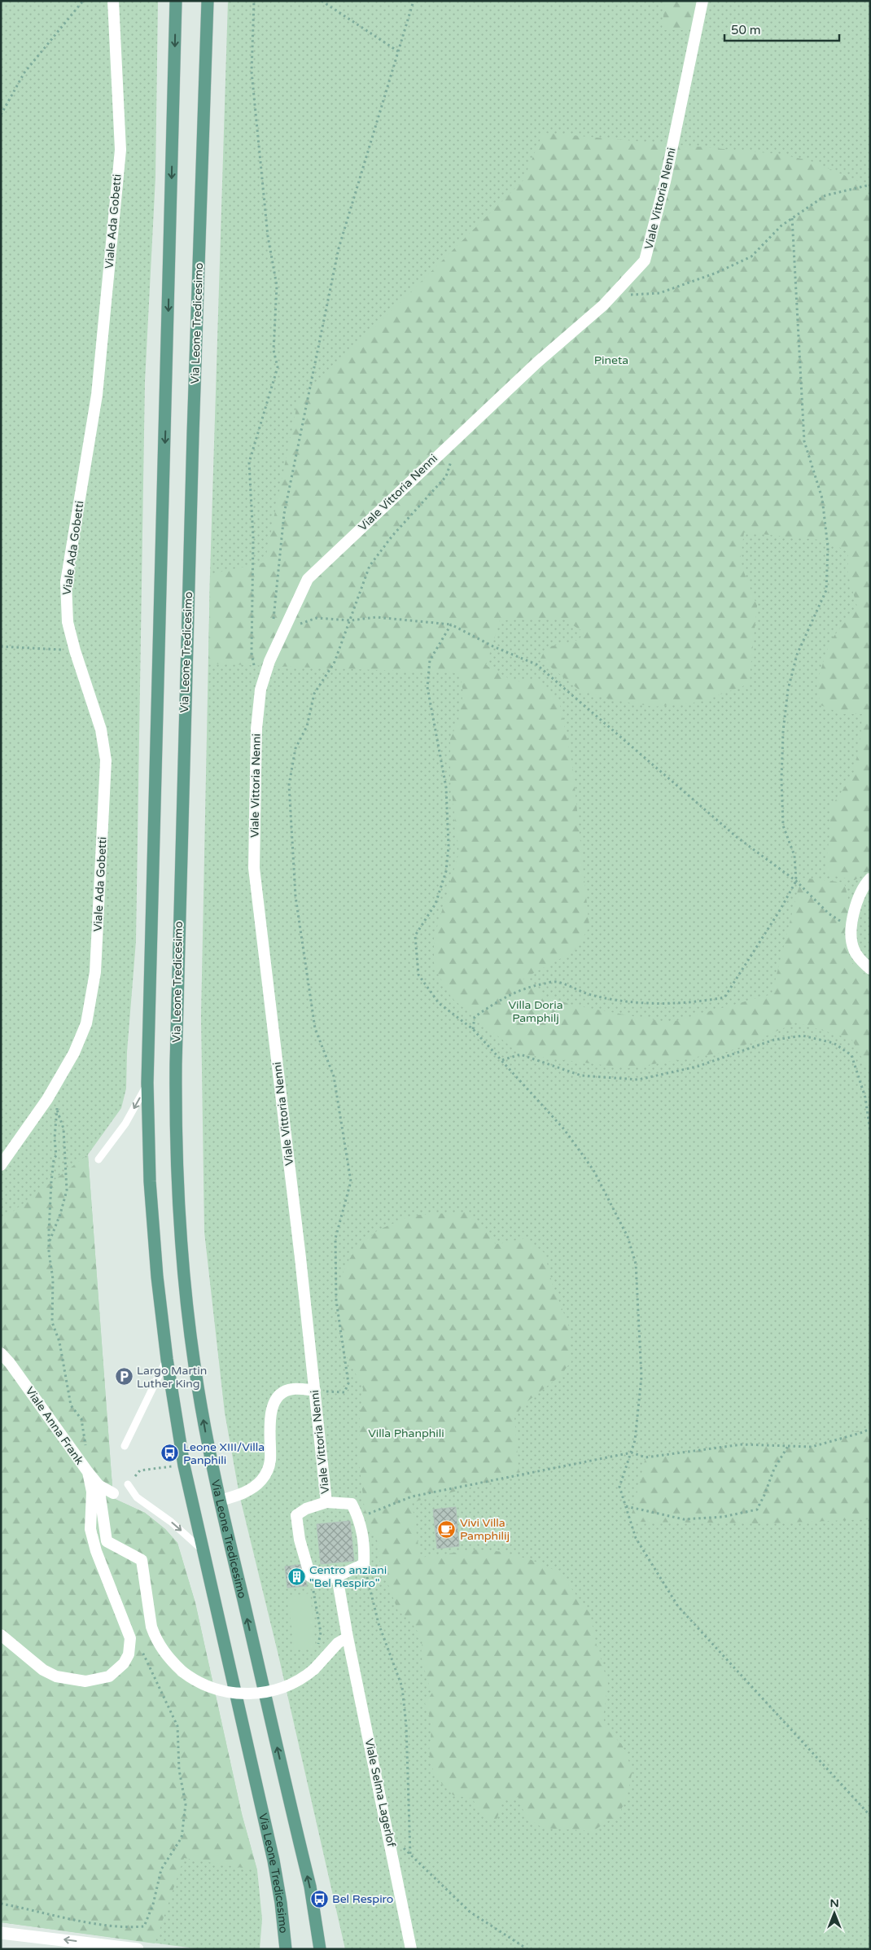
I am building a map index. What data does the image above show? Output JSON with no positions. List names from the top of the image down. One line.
{"streets":{"main road":["Via Leone Tredicesimo"],"street":["Viale Vittoria Nenni","Viale Ada Gobetti","Viale Anna Frank","Viale Selma Lagerlof"]},"parks":["Pineta","Villa Doria Pamphilj","Villa Phanphili"],"places":{"parking":["Largo Martin Luther King"],"bus stop":["Leone XIII/Villa Panphili","Bel Respiro"],"cafe":["Vivi Villa Pamphilij"],"building":["Centro anziani \"Bel Respiro\""]},"scale_bar":"50 m","north":"top"}
